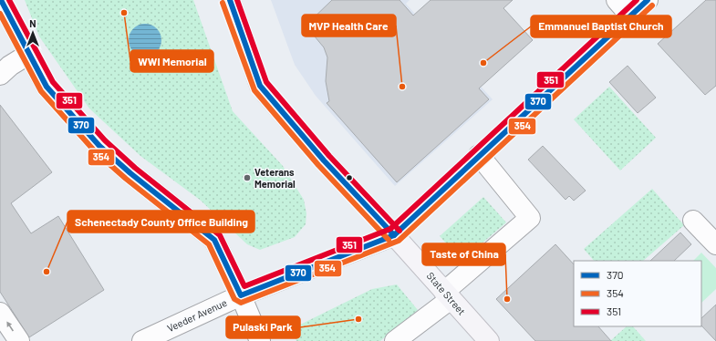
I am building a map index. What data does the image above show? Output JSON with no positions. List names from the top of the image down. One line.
{"streets":{"main road":["State Street"],"street":["Veeder Avenue"]},"crossings":[["State Street","Veeder Avenue"]],"places":["WWI Memorial","Emmanuel Baptist Church","MVP Health Care","Veterans Memorial","Schenectady County Office Building","Taste of China","Pulaski Park"],"lines":["transit line 370","transit line 351","transit line 354"],"legend":["370","354","351"],"north":"top"}
